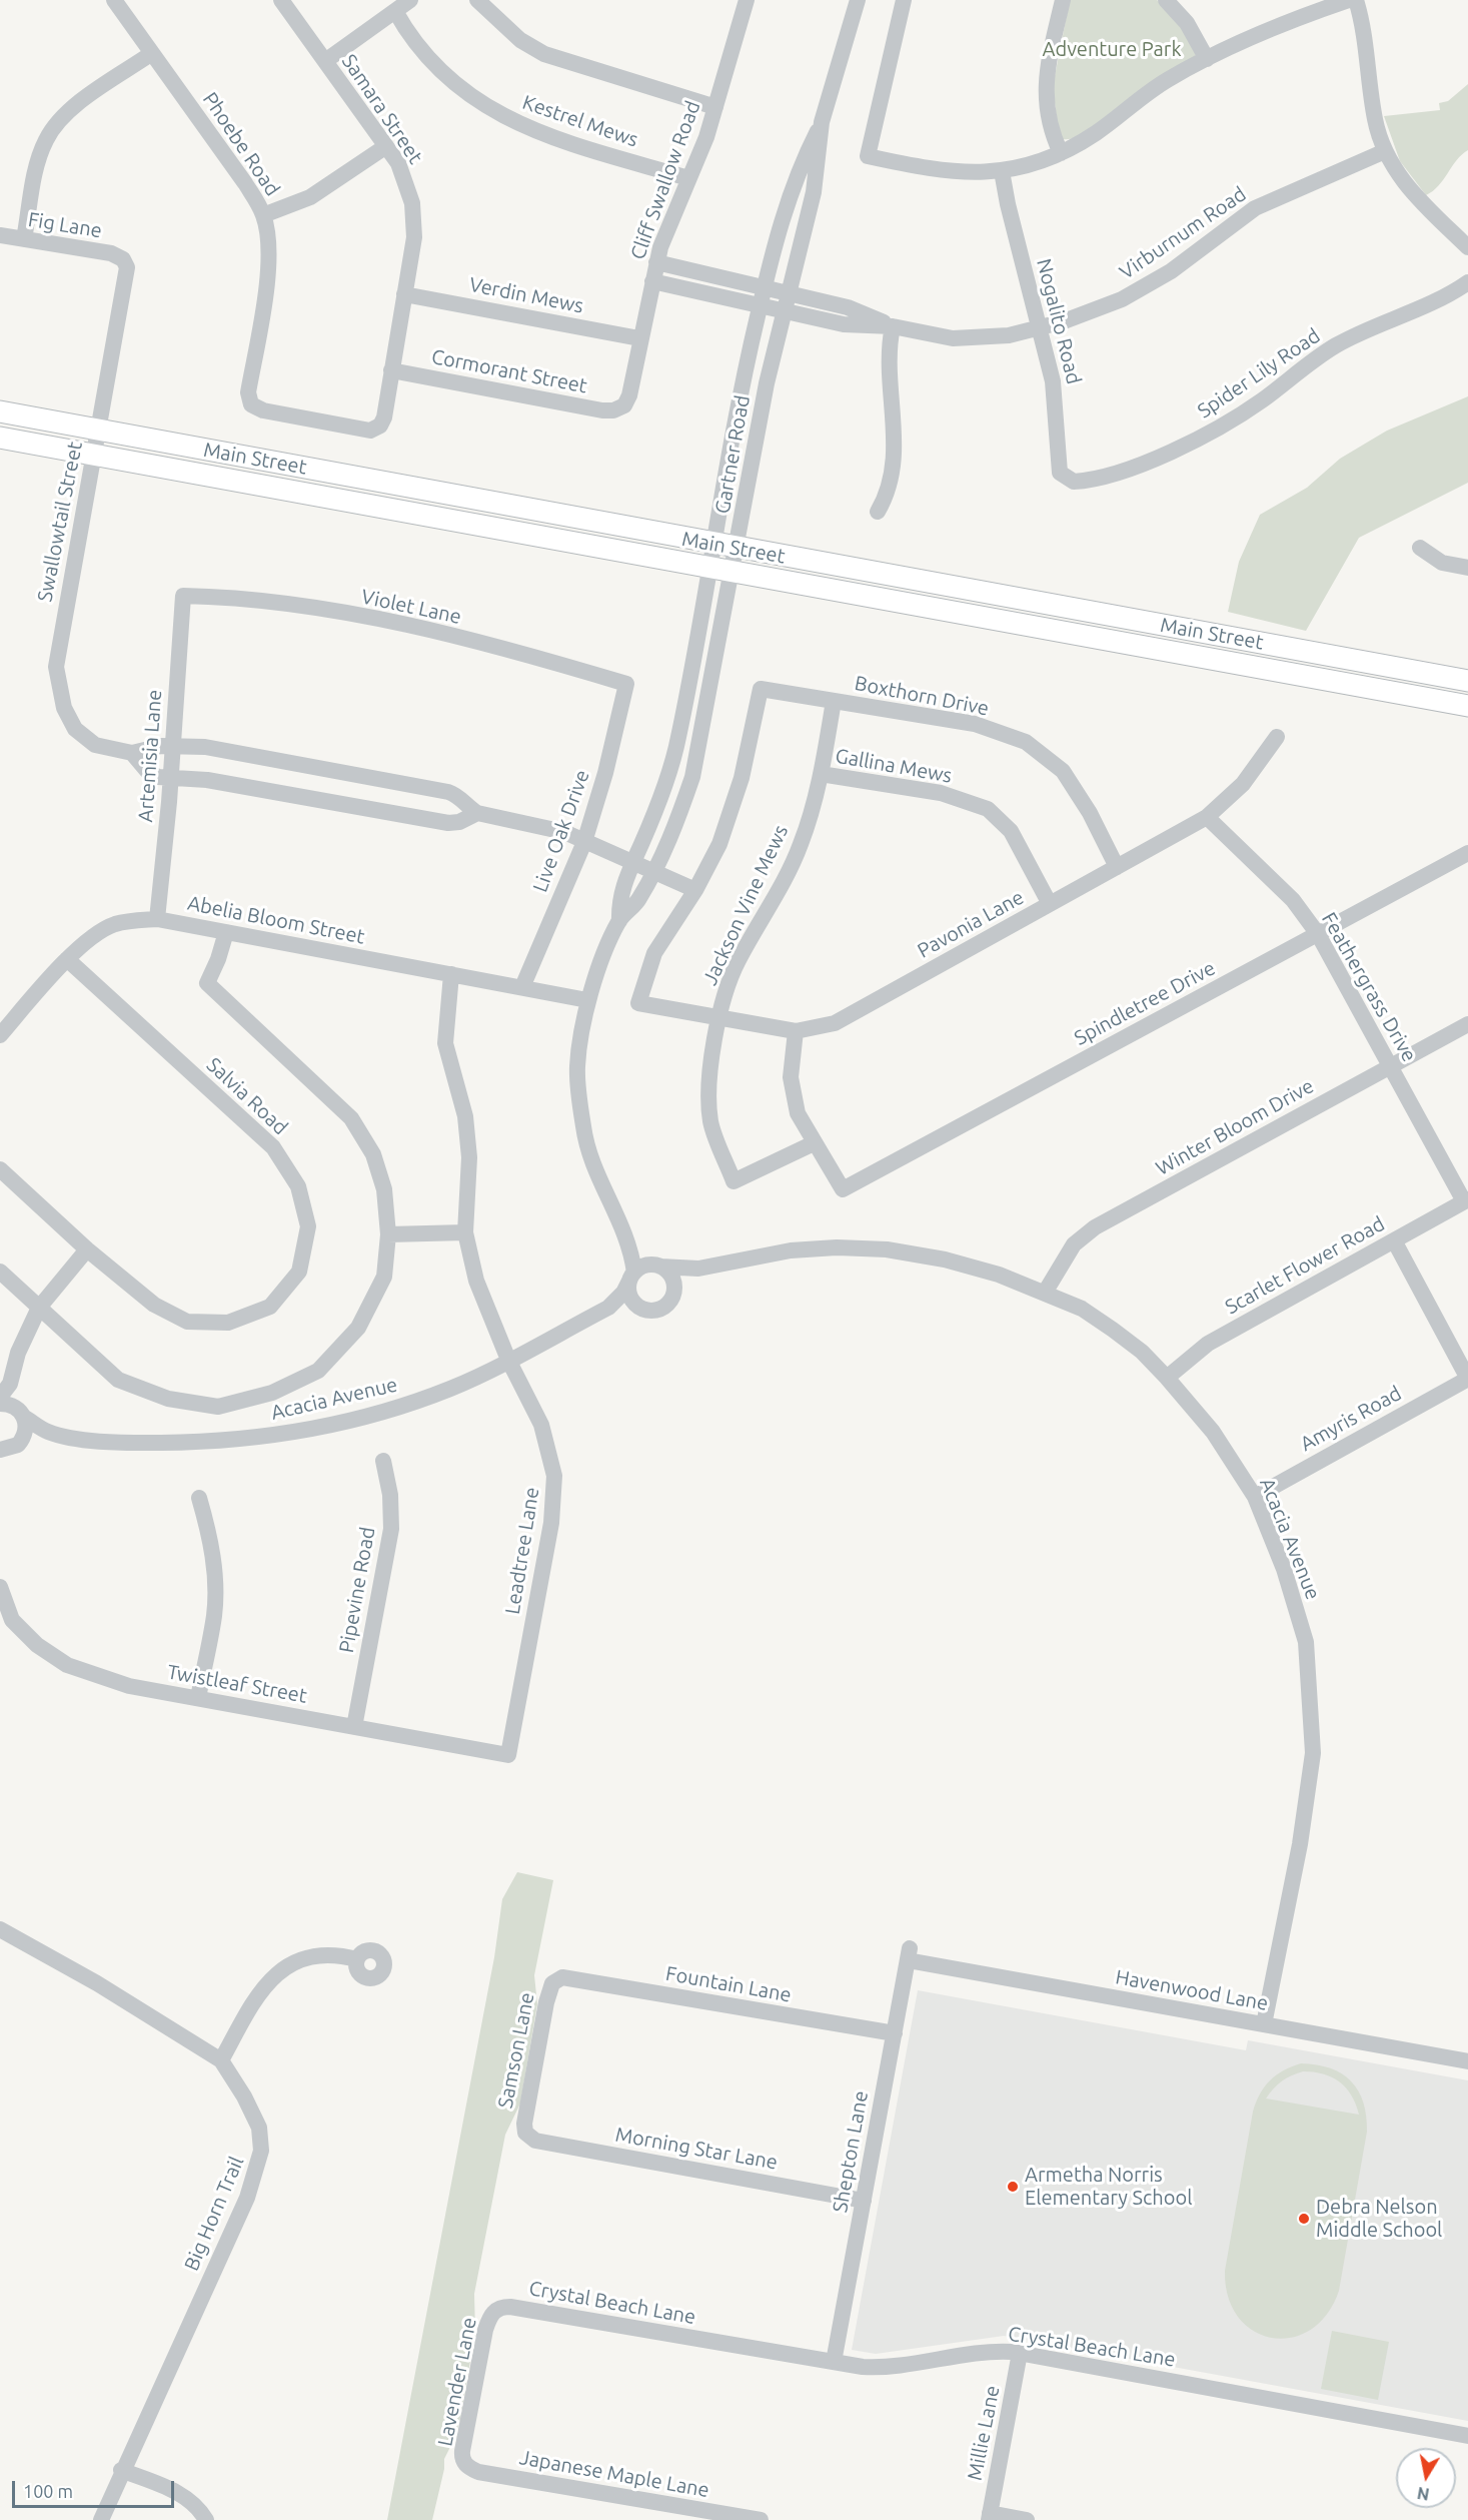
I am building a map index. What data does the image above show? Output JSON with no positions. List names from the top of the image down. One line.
{"streets":{"main road":["Main Street"],"street":["Samara Street","Kestrel Mews","Phoebe Road","Cliff Swallow Road","Fig Lane","Virburnum Road","Verdin Mews","Nogalito Road","Cormorant Street","Spider Lily Road","Gartner Road","Swallowtail Street","Violet Lane","Boxthorn Drive","Artemisia Lane","Gallina Mews","Live Oak Drive","Jackson Vine Mews","Abelia Bloom Street","Pavonia Lane","Feathergrass Drive","Spindletree Drive","Salvia Road","Winter Bloom Drive","Scarlet Flower Road","Acacia Avenue","Amyris Road","Leadtree Lane","Pipevine Road","Twistleaf Street","Fountain Lane","Havenwood Lane","Samson Lane","Morning Star Lane","Shepton Lane","Big Horn Trail","Crystal Beach Lane","Lavender Lane","Millie Lane","Japanese Maple Lane"]},"crossings":[["Samara Street","Phoebe Road"],["Samara Street","Verdin Mews"],["Samara Street","Cormorant Street"],["Kestrel Mews","Cliff Swallow Road"],["Cliff Swallow Road","Virburnum Road"],["Cliff Swallow Road","Verdin Mews"],["Cliff Swallow Road","Cormorant Street"],["Fig Lane","Swallowtail Street"],["Virburnum Road","Nogalito Road"],["Virburnum Road","Gartner Road"],["Nogalito Road","Spider Lily Road"],["Gartner Road","Main Street"],["Gartner Road","Swallowtail Street"],["Gartner Road","Abelia Bloom Street"],["Main Street","Swallowtail Street"],["Swallowtail Street","Boxthorn Drive"],["Swallowtail Street","Artemisia Lane"],["Swallowtail Street","Live Oak Drive"],["Swallowtail Street","Pavonia Lane"],["Violet Lane","Artemisia Lane"],["Violet Lane","Live Oak Drive"],["Boxthorn Drive","Jackson Vine Mews"],["Boxthorn Drive","Pavonia Lane"],["Artemisia Lane","Abelia Bloom Street"],["Gallina Mews","Jackson Vine Mews"],["Gallina Mews","Pavonia Lane"],["Live Oak Drive","Abelia Bloom Street"],["Jackson Vine Mews","Pavonia Lane"],["Jackson Vine Mews","Spindletree Drive"],["Abelia Bloom Street","Salvia Road"],["Abelia Bloom Street","Leadtree Lane"],["Pavonia Lane","Feathergrass Drive"],["Feathergrass Drive","Spindletree Drive"],["Feathergrass Drive","Winter Bloom Drive"],["Feathergrass Drive","Scarlet Flower Road"],["Winter Bloom Drive","Acacia Avenue"],["Scarlet Flower Road","Acacia Avenue"],["Acacia Avenue","Amyris Road"],["Acacia Avenue","Leadtree Lane"],["Acacia Avenue","Havenwood Lane"],["Leadtree Lane","Twistleaf Street"],["Pipevine Road","Twistleaf Street"],["Fountain Lane","Samson Lane"],["Fountain Lane","Shepton Lane"],["Havenwood Lane","Shepton Lane"],["Samson Lane","Morning Star Lane"],["Morning Star Lane","Shepton Lane"],["Shepton Lane","Crystal Beach Lane"],["Crystal Beach Lane","Lavender Lane"],["Crystal Beach Lane","Millie Lane"],["Lavender Lane","Japanese Maple Lane"]],"parks":["Adventure Park"],"places":["Armetha Norris Elementary School","Debra Nelson Middle School"],"scale_bar":"100 m","north":"bottom"}
